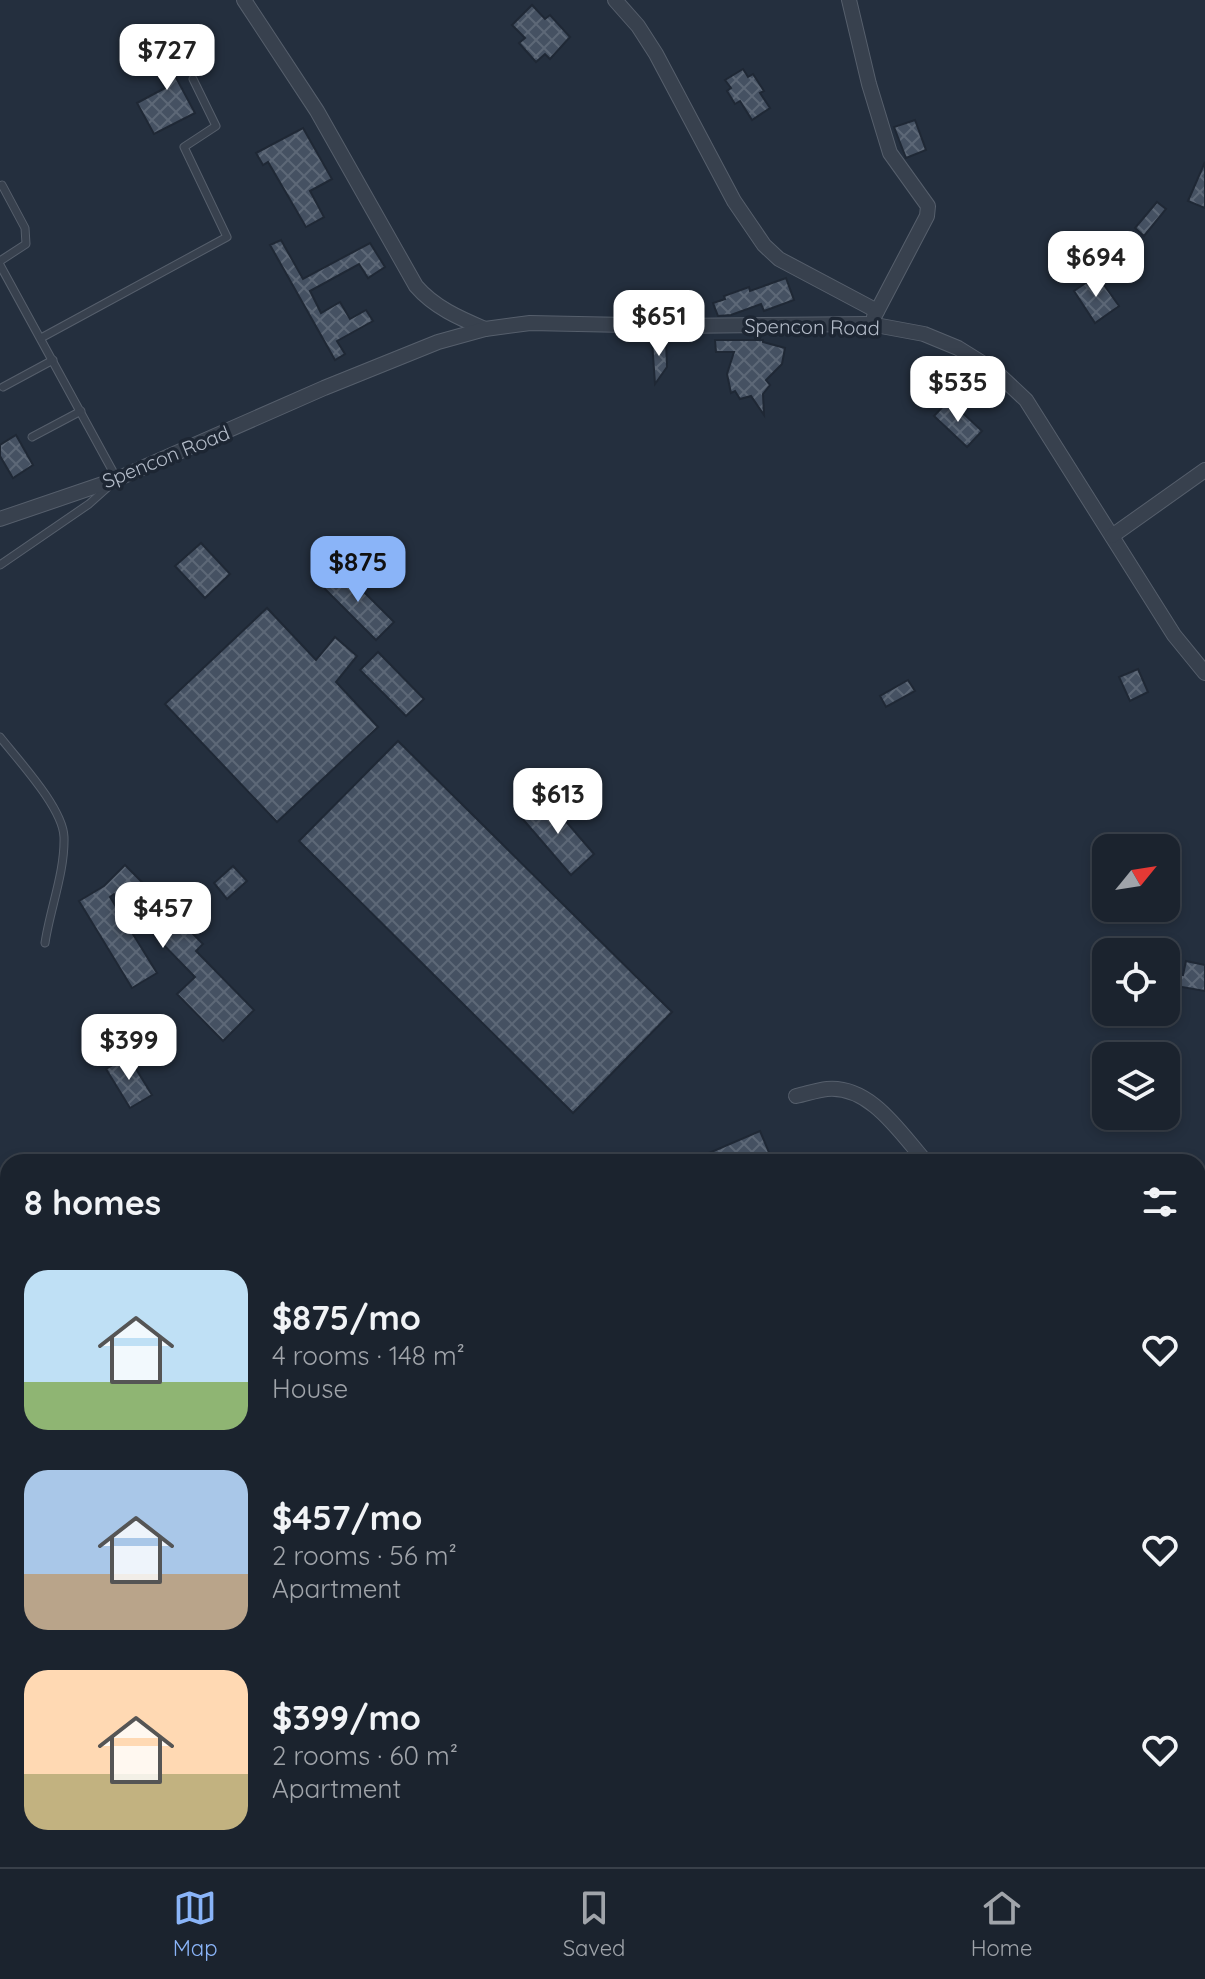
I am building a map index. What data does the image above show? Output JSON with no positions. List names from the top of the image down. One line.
{"streets":{"street":["Spencon Road"]},"north":"top right","page":{"price":["$727","$694","$651","$535","$875","$613","$457","$399"],"heading":"8 homes","list":[{"name":"$875/mo","note":"4 rooms · 148 m² · House"},{"name":"$457/mo","note":"2 rooms · 56 m² · Apartment"},{"name":"$399/mo","note":"2 rooms · 60 m² · Apartment"}],"tabs":["Map","Saved","Home"]}}
